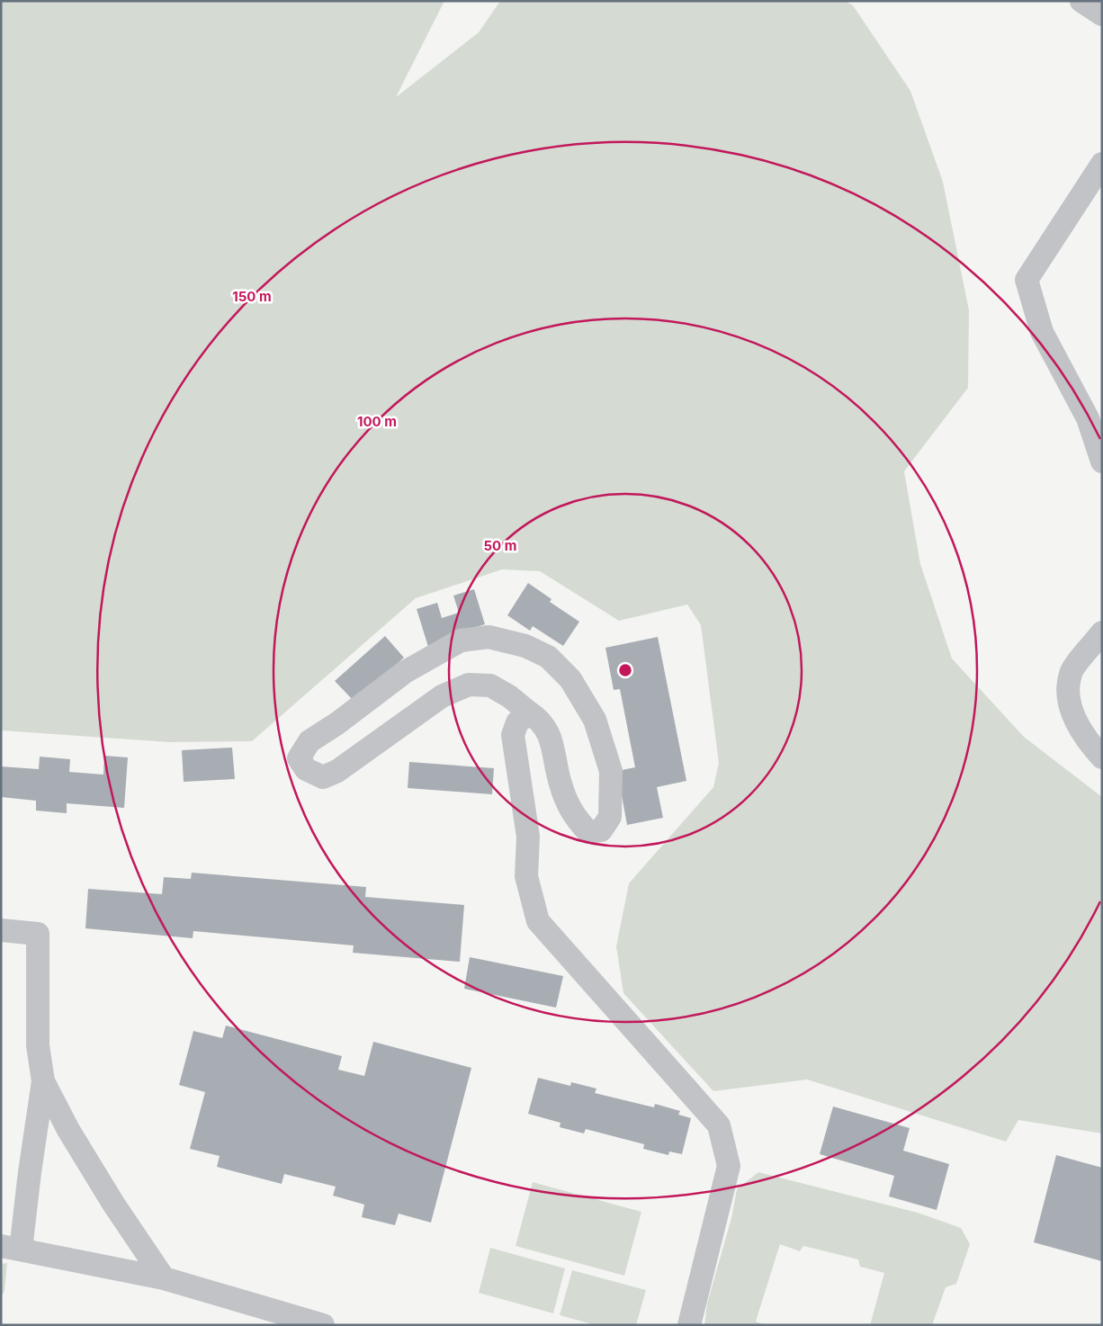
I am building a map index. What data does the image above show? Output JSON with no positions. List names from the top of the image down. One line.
{"rings":["150 m","100 m","50 m"]}
